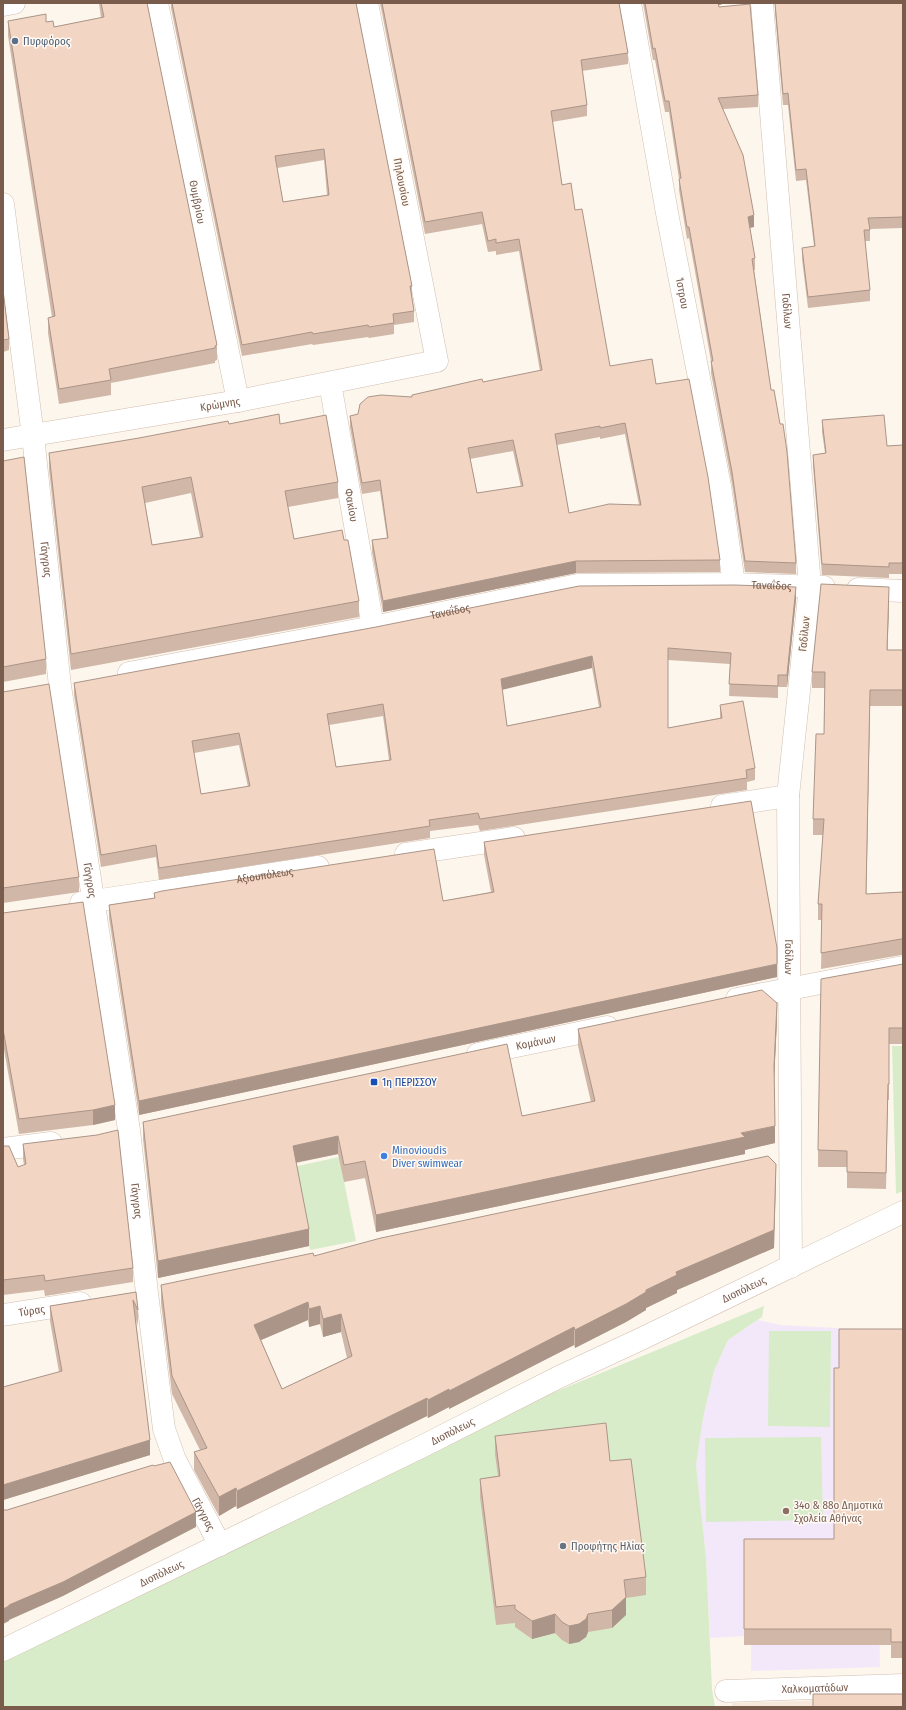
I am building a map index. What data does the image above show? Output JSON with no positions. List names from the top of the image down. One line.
{"streets":{"street":["Πηλουσίου","Θυμβρίου","Ίστρου","Γαδίλων","Κρώμνης","Φακίου","Γάγγρας","Ταναΐδος","Αξιουπόλεως","Κομάνων","Διοπόλεως","Τύρας","Χαλκοματάδων"]},"crossings":[["Πηλουσίου","Κρώμνης"],["Θυμβρίου","Κρώμνης"],["Ίστρου","Ταναΐδος"],["Γαδίλων","Ταναΐδος"],["Γαδίλων","Διοπόλεως"],["Κρώμνης","Φακίου"],["Κρώμνης","Γάγγρας"],["Φακίου","Ταναΐδος"],["Γάγγρας","Αξιουπόλεως"],["Γάγγρας","Διοπόλεως"]],"places":{"other":["Πυρφόρος","Minovioudis Diver swimwear","34ο & 88ο Δημοτικά Σχολεία Αθήνας","Προφήτης Ηλίας"],"transit":["1η ΠΕΡΙΣΣΟΥ"]}}
